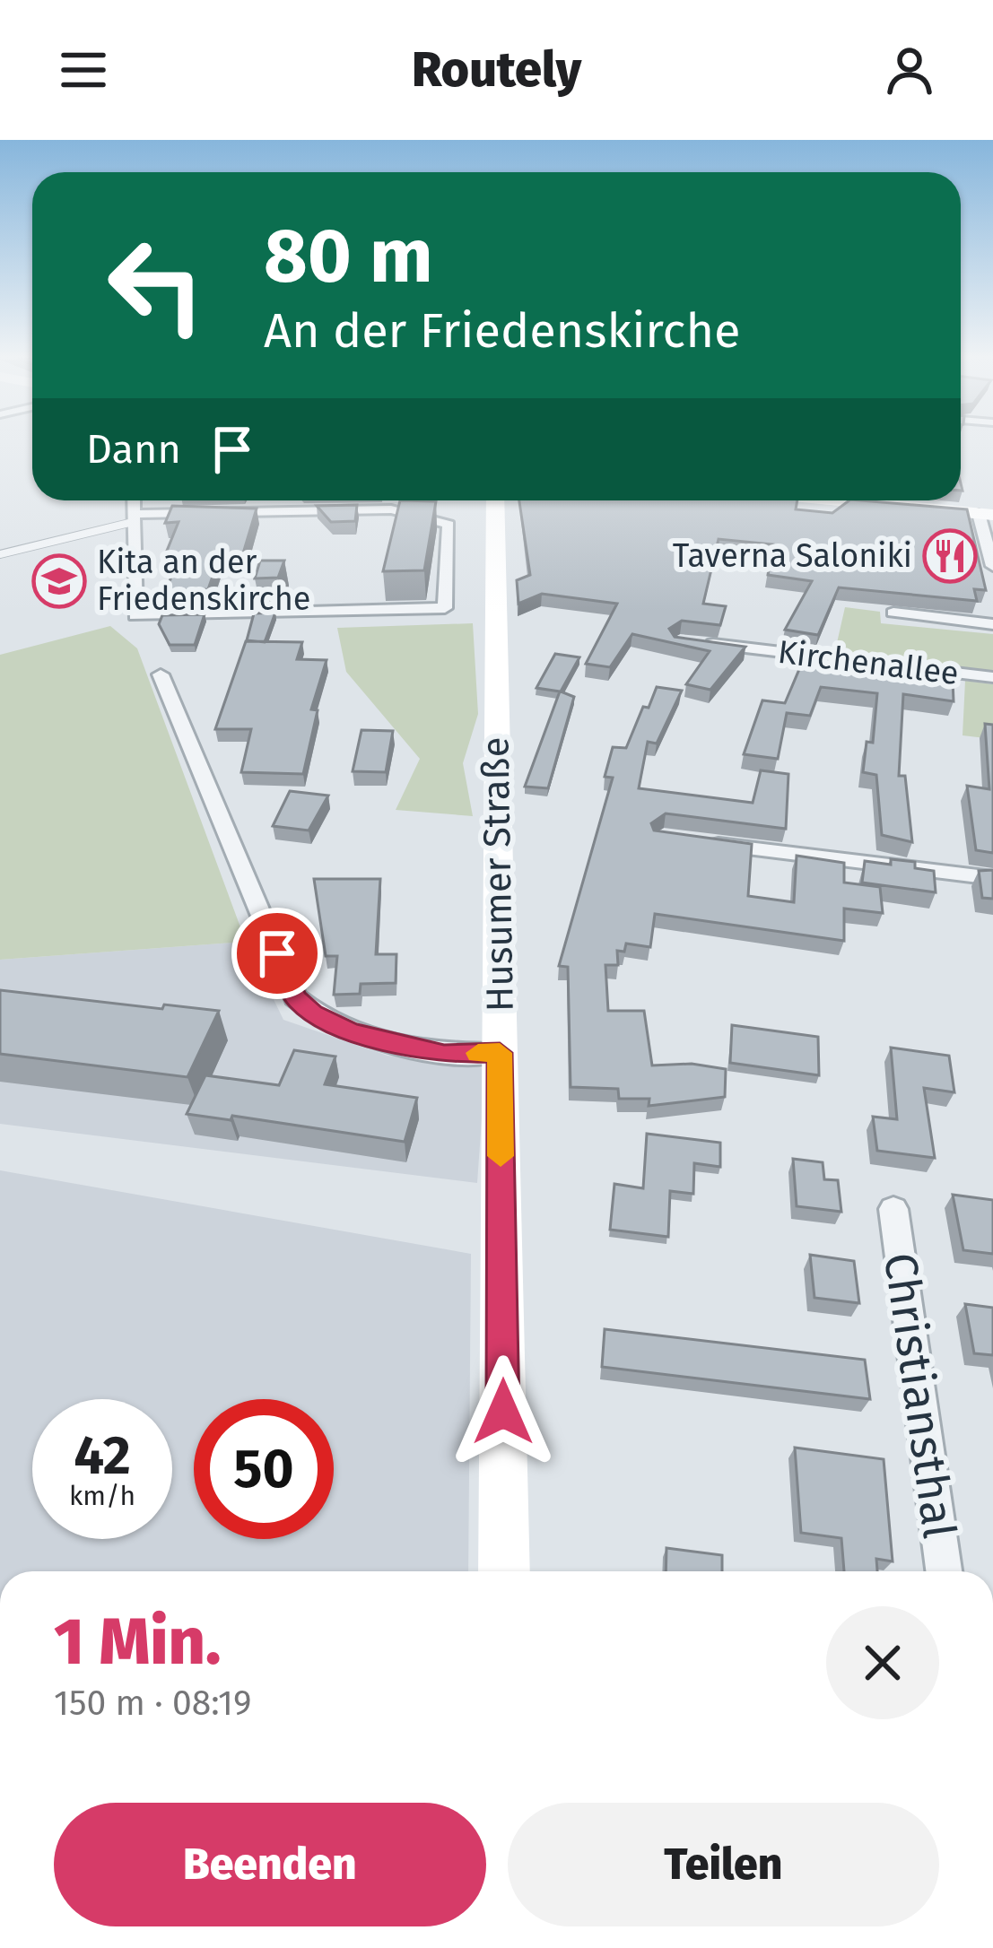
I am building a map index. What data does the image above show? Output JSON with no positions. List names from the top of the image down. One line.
{"streets":{"main road":["Husumer Straße"],"street":["Kirchenallee","Christiansthal"]},"places":{"restaurant":["Taverna Saloniki"],"school or university":["Kita an der Friedenskirche"]},"page":{"header":"Routely","turn":["80 m","An der Friedenskirche"],"then":"Dann","speed":"42 km/h","limit":"50","heading":["1 Min.","150 m · 08:19"],"buttons":["Beenden","Teilen"]}}
